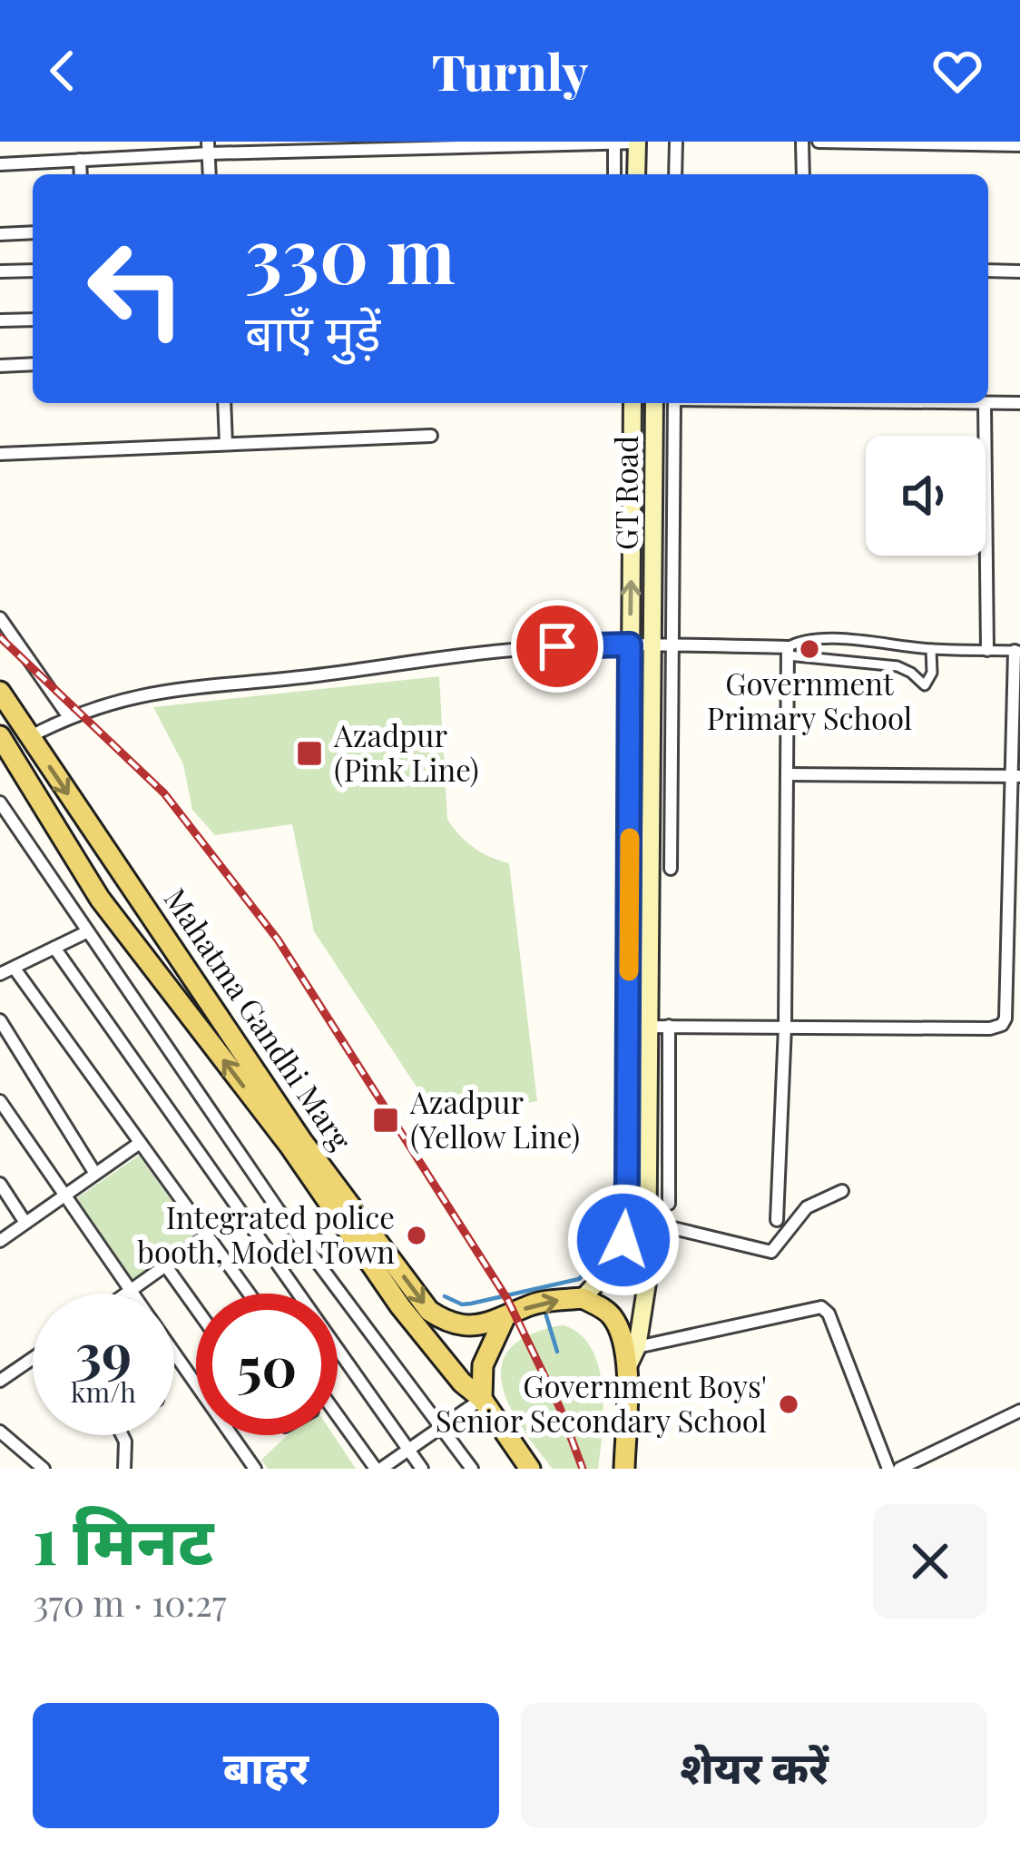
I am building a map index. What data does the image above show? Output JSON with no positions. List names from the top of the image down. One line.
{"streets":{"main road":["GT Road","Mahatma Gandhi Marg"]},"crossings":[["GT Road","Mahatma Gandhi Marg"]],"places":{"other":["Government Primary School","Integrated police booth, Model Town","Government Boys' Senior Secondary School"],"transit":["Azadpur (Pink Line)","Azadpur (Yellow Line)"]},"page":{"header":"Turnly","turn":["330 m","बाएँ मुड़ें"],"speed":"39 km/h","limit":"50","heading":["1 मिनट","370 m · 10:27"],"buttons":["बाहर","शेयर करें"]}}
